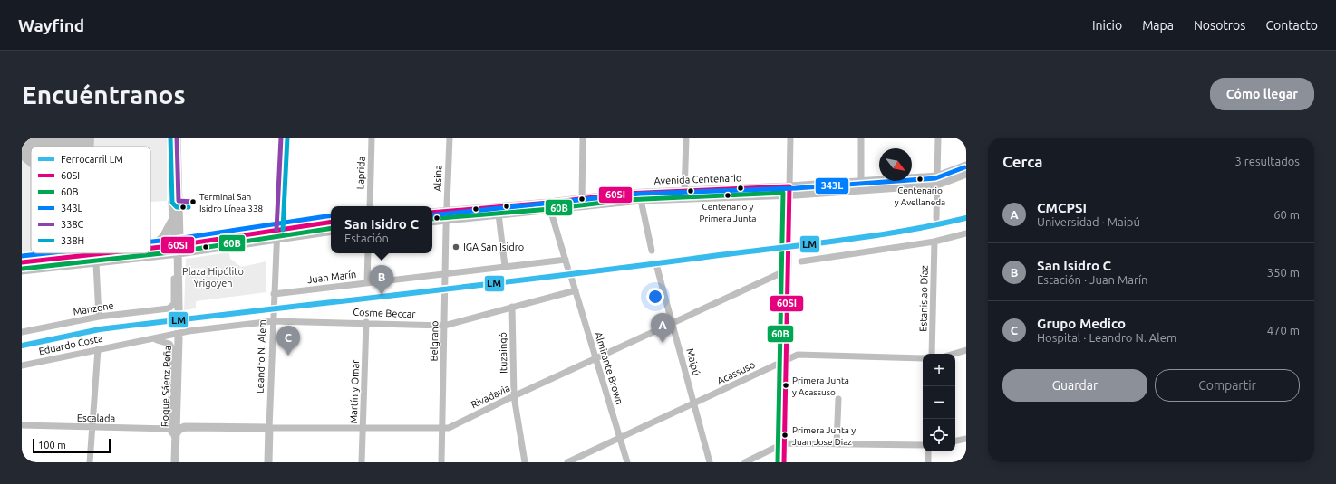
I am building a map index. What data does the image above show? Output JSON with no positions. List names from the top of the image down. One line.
{"streets":{"main road":["Avenida Centenario","Leandro N. Alem","Roque Sáenz Peña","Rivadavia"],"street":["Laprida","Alsina","Juan Marín","Estanislao Díaz","Manzone","Cosme Beccar","Belgrano","Eduardo Costa","Ituzaingó","Maipú","Almirante Brown","Acassuso","Martín y Omar","Escalada"]},"crossings":[["Alsina","Avenida Centenario"],["Alsina","Belgrano"],["Avenida Centenario","Belgrano"],["Juan Marín","Belgrano"],["Juan Marín","Leandro N. Alem"],["Cosme Beccar","Belgrano"],["Cosme Beccar","Eduardo Costa"],["Cosme Beccar","Ituzaingó"],["Cosme Beccar","Leandro N. Alem"],["Cosme Beccar","Almirante Brown"],["Cosme Beccar","Roque Sáenz Peña"],["Cosme Beccar","Martín y Omar"],["Belgrano","Rivadavia"],["Eduardo Costa","Roque Sáenz Peña"],["Ituzaingó","Rivadavia"],["Leandro N. Alem","Rivadavia"],["Maipú","Acassuso"],["Maipú","Rivadavia"],["Almirante Brown","Acassuso"],["Almirante Brown","Rivadavia"],["Roque Sáenz Peña","Rivadavia"],["Roque Sáenz Peña","Escalada"],["Martín y Omar","Rivadavia"]],"parks":["Plaza Hipólito Yrigoyen"],"places":["Centenario y Avellaneda","Centenario y Primera Junta","Terminal San Isidro Línea 338","IGA San Isidro","Primera Junta y Acassuso","Primera Junta y Juan Jose Diaz"],"lines":["transit line 338C","transit line 338H","transit line 343L","transit line 60SI","transit line 60B","rail line LM"],"legend":["Ferrocarril LM","60SI","60B","343L","338C","338H"],"scale_bar":"100 m","north":"bottom right","page":{"header":"Wayfind","nav":["Inicio","Mapa","Nosotros","Contacto"],"buttons":["Cómo llegar",["Guardar","Compartir"]],"title":"Encuéntranos","heading":["Cerca","3 resultados"],"list":[{"mark":"A","name":"CMCPSI","note":"Universidad · Maipú","value":"60 m"},{"mark":"B","name":"San Isidro C","note":"Estación · Juan Marín","value":"350 m"},{"mark":"C","name":"Grupo Medico","note":"Hospital · Leandro N. Alem","value":"470 m"}],"popup":["San Isidro C","Estación"],"pins":["B","A","C"],"map_buttons":["+","−"],"scale":"100 m"}}
